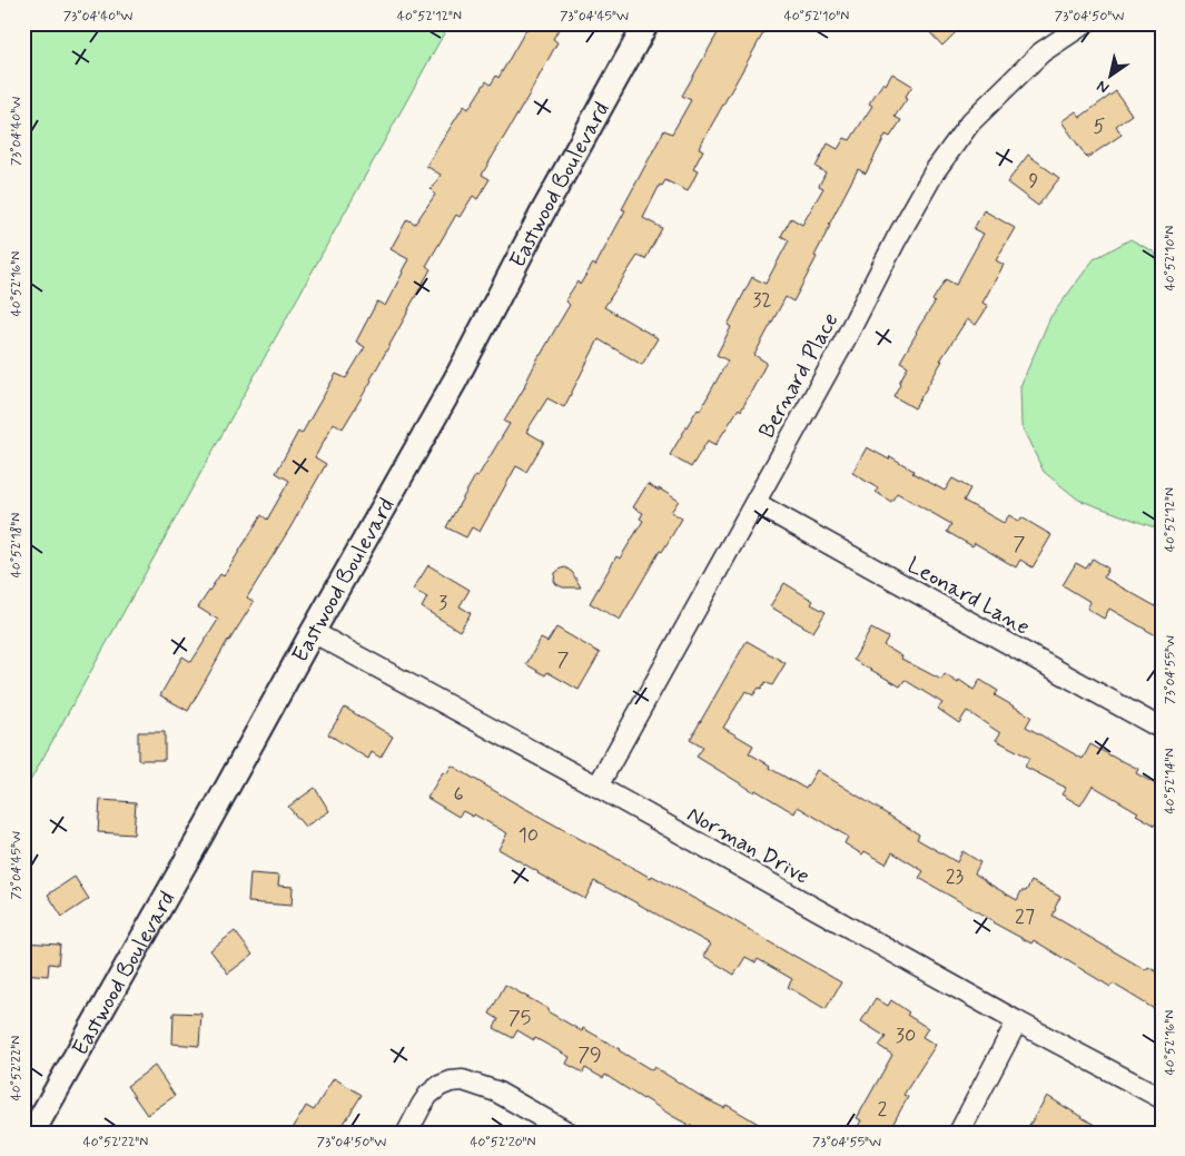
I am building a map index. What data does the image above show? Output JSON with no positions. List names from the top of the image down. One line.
{"streets":{"street":["Eastwood Boulevard","Bernard Place","Leonard Lane","Norman Drive"]},"crossings":[["Eastwood Boulevard","Norman Drive"],["Bernard Place","Leonard Lane"],["Bernard Place","Norman Drive"]],"house_numbers":["5","9","32","7","3","7","6","10","23","27","75","30","79","2"],"north":"bottom left","coordinates":["73°04'40\"W","40°52'12\"N","73°04'45\"W","40°52'10\"N","73°04'50\"W","40°52'16\"N","40°52'18\"N","73°04'55\"W","40°52'14\"N","40°52'22\"N","40°52'20\"N"]}
